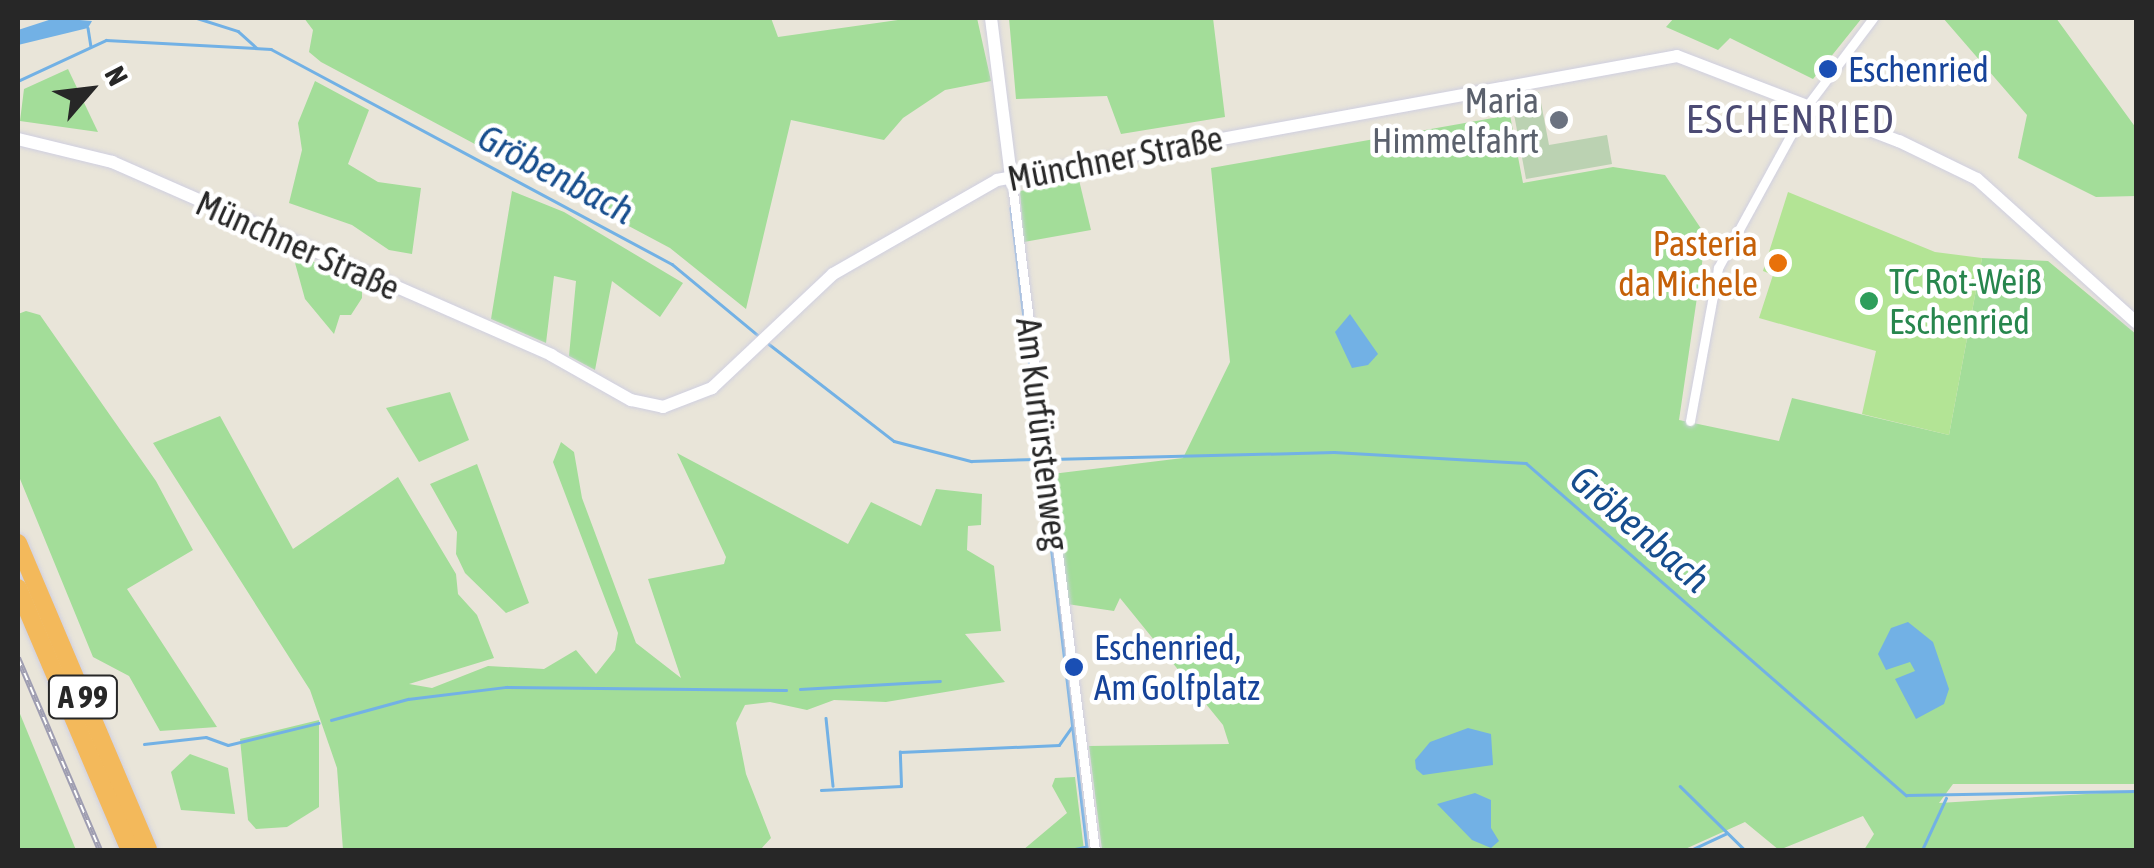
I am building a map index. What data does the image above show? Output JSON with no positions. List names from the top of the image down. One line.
{"streets":{"highway":["A 99"],"street":["Münchner Straße","Am Kurfürstenweg"]},"crossings":[["Münchner Straße","Am Kurfürstenweg"]],"districts":["ESCHENRIED"],"water":["Gröbenbach"],"places":["Eschenried","Maria Himmelfahrt","Pasteria da Michele","TC Rot-Weiß Eschenried","Eschenried, Am Golfplatz"],"north":"top right"}
